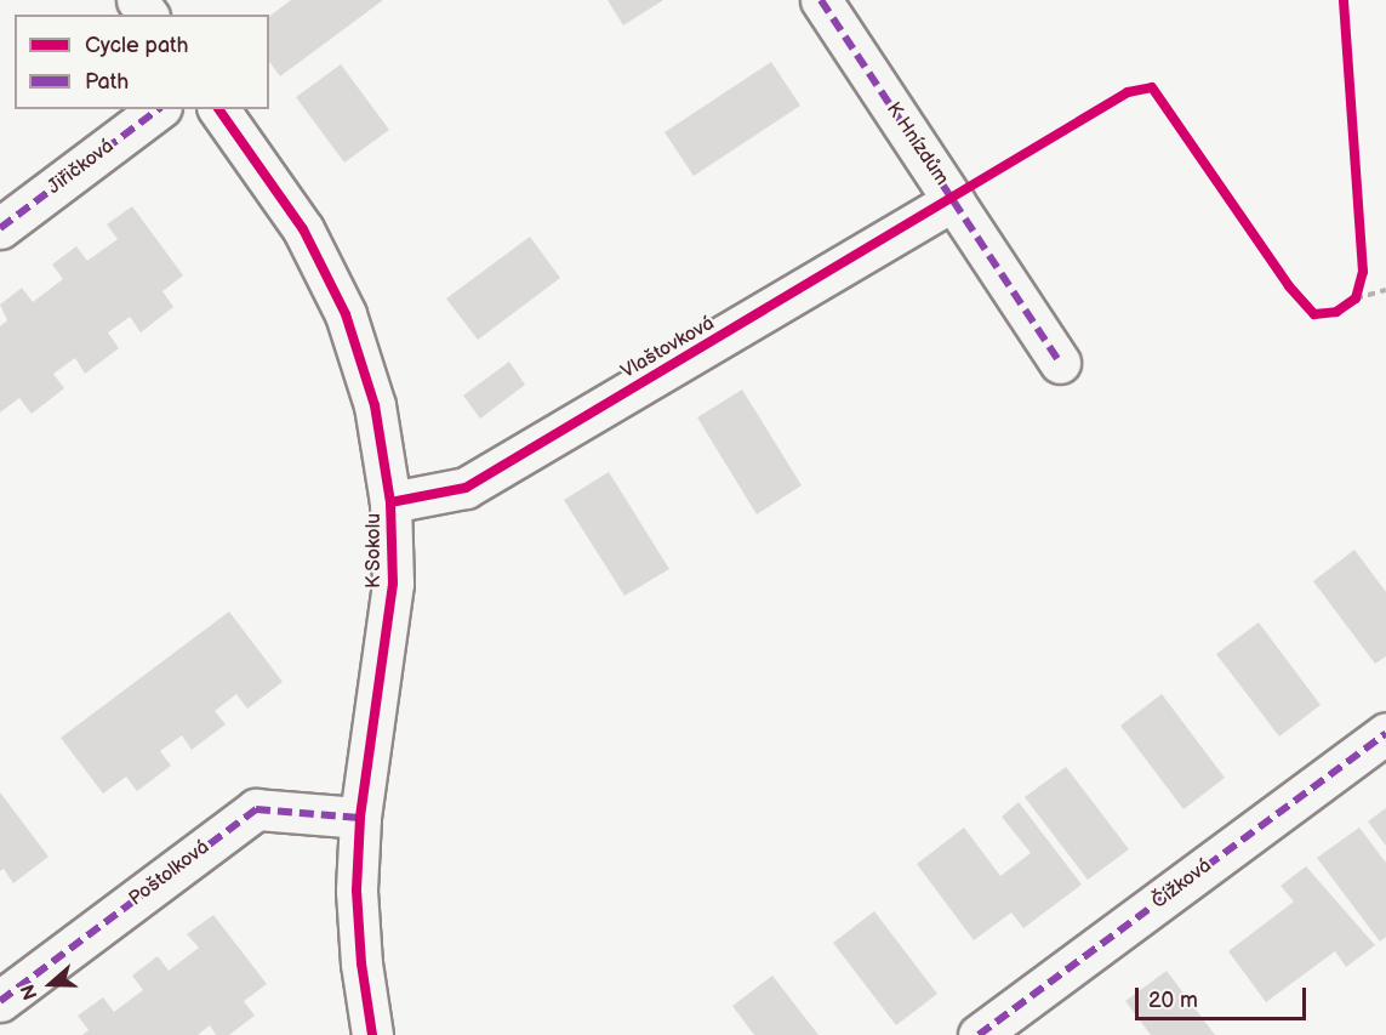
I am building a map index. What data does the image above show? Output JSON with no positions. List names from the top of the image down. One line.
{"streets":{"street":["K Hnízdům","Jiřičková","Vlaštovková","K Sokolu","Poštolková","Čížková"]},"crossings":[["K Hnízdům","Vlaštovková"],["Vlaštovková","K Sokolu"],["K Sokolu","Poštolková"]],"legend":["Cycle path","Path"],"scale_bar":"20 m","north":"left"}
